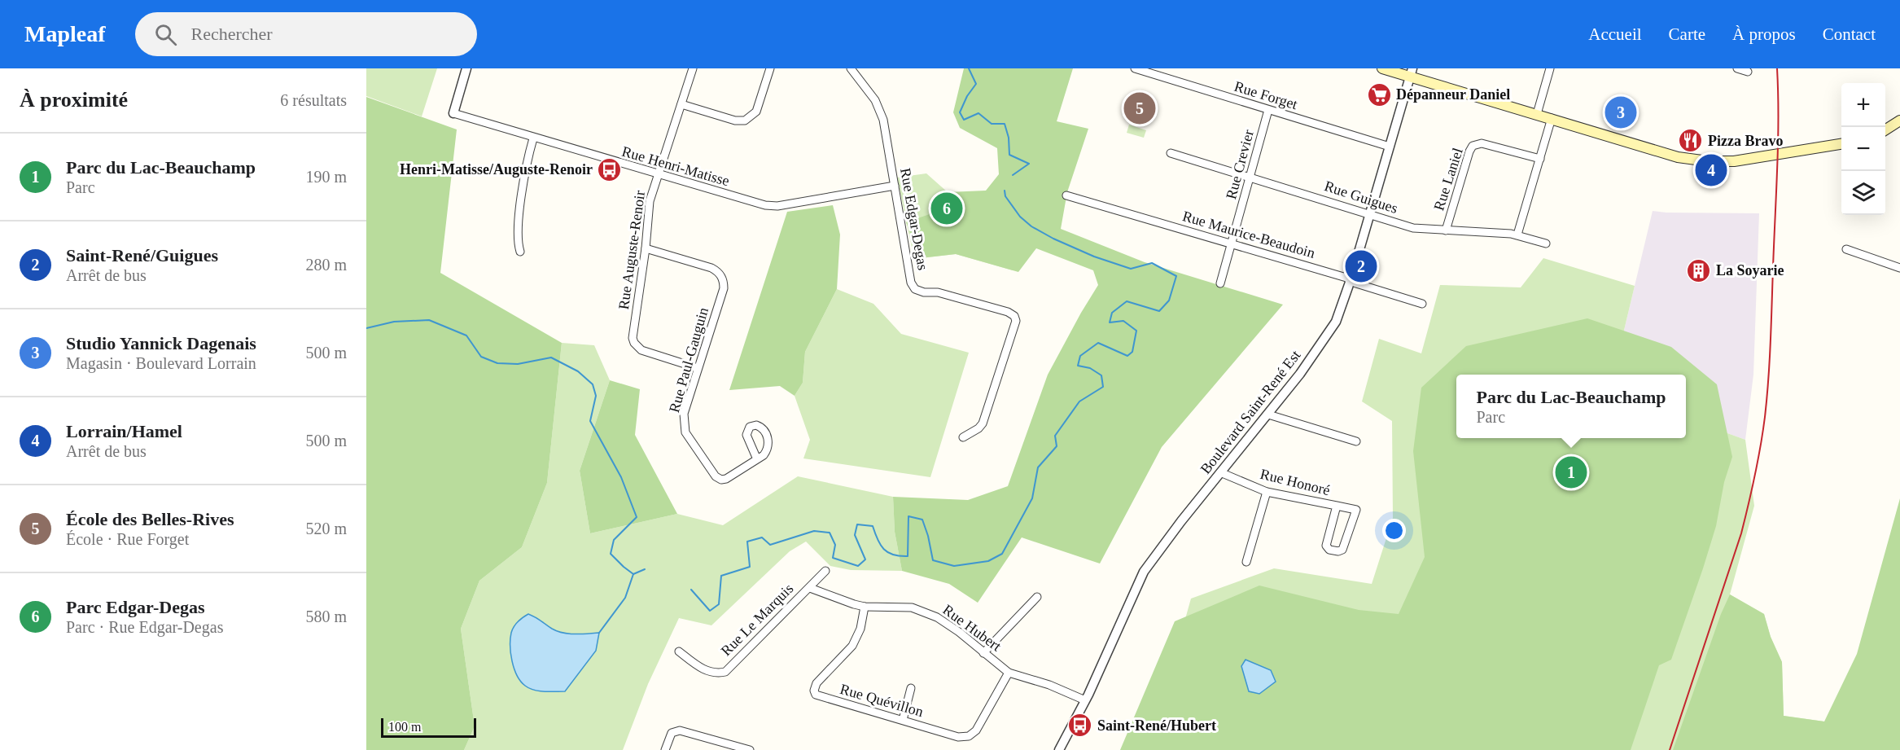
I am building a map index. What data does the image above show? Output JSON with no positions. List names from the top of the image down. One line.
{"streets":{"street":["Rue Forget","Rue Crevier","Rue Henri-Matisse","Rue Laniel","Rue Guigues","Rue Edgar-Degas","Rue Maurice-Beaudoin","Rue Auguste-Renoir","Rue Paul-Gauguin","Boulevard Saint-René Est","Rue Honoré","Rue Le Marquis","Rue Hubert","Rue Quévillon"]},"crossings":[["Rue Forget","Rue Crevier"],["Rue Forget","Boulevard Saint-René Est"],["Rue Crevier","Rue Guigues"],["Rue Crevier","Rue Maurice-Beaudoin"],["Rue Henri-Matisse","Rue Edgar-Degas"],["Rue Henri-Matisse","Rue Auguste-Renoir"],["Rue Laniel","Rue Guigues"],["Rue Guigues","Boulevard Saint-René Est"],["Rue Maurice-Beaudoin","Boulevard Saint-René Est"],["Rue Auguste-Renoir","Rue Paul-Gauguin"],["Boulevard Saint-René Est","Rue Honoré"],["Boulevard Saint-René Est","Rue Hubert"],["Rue Le Marquis","Rue Hubert"],["Rue Hubert","Rue Quévillon"]],"places":{"supermarket":["Dépanneur Daniel"],"restaurant":["Pizza Bravo"],"bus stop":["Henri-Matisse/Auguste-Renoir","Saint-René/Hubert"],"building":["La Soyarie"]},"scale_bar":"100 m","page":{"header":"Mapleaf","search":"Rechercher","nav":["Accueil","Carte","À propos","Contact"],"heading":["À proximité","6 résultats"],"map_buttons":["+","−"],"pins":["5","3","4","6","2","1"],"list":[{"mark":"1","name":"Parc du Lac-Beauchamp","note":"Parc","value":"190 m"},{"mark":"2","name":"Saint-René/Guigues","note":"Arrêt de bus","value":"280 m"},{"mark":"3","name":"Studio Yannick Dagenais","note":"Magasin · Boulevard Lorrain","value":"500 m"},{"mark":"4","name":"Lorrain/Hamel","note":"Arrêt de bus","value":"500 m"},{"mark":"5","name":"École des Belles-Rives","note":"École · Rue Forget","value":"520 m"},{"mark":"6","name":"Parc Edgar-Degas","note":"Parc · Rue Edgar-Degas","value":"580 m"}],"popup":["Parc du Lac-Beauchamp","Parc"],"scale":"100 m"}}
